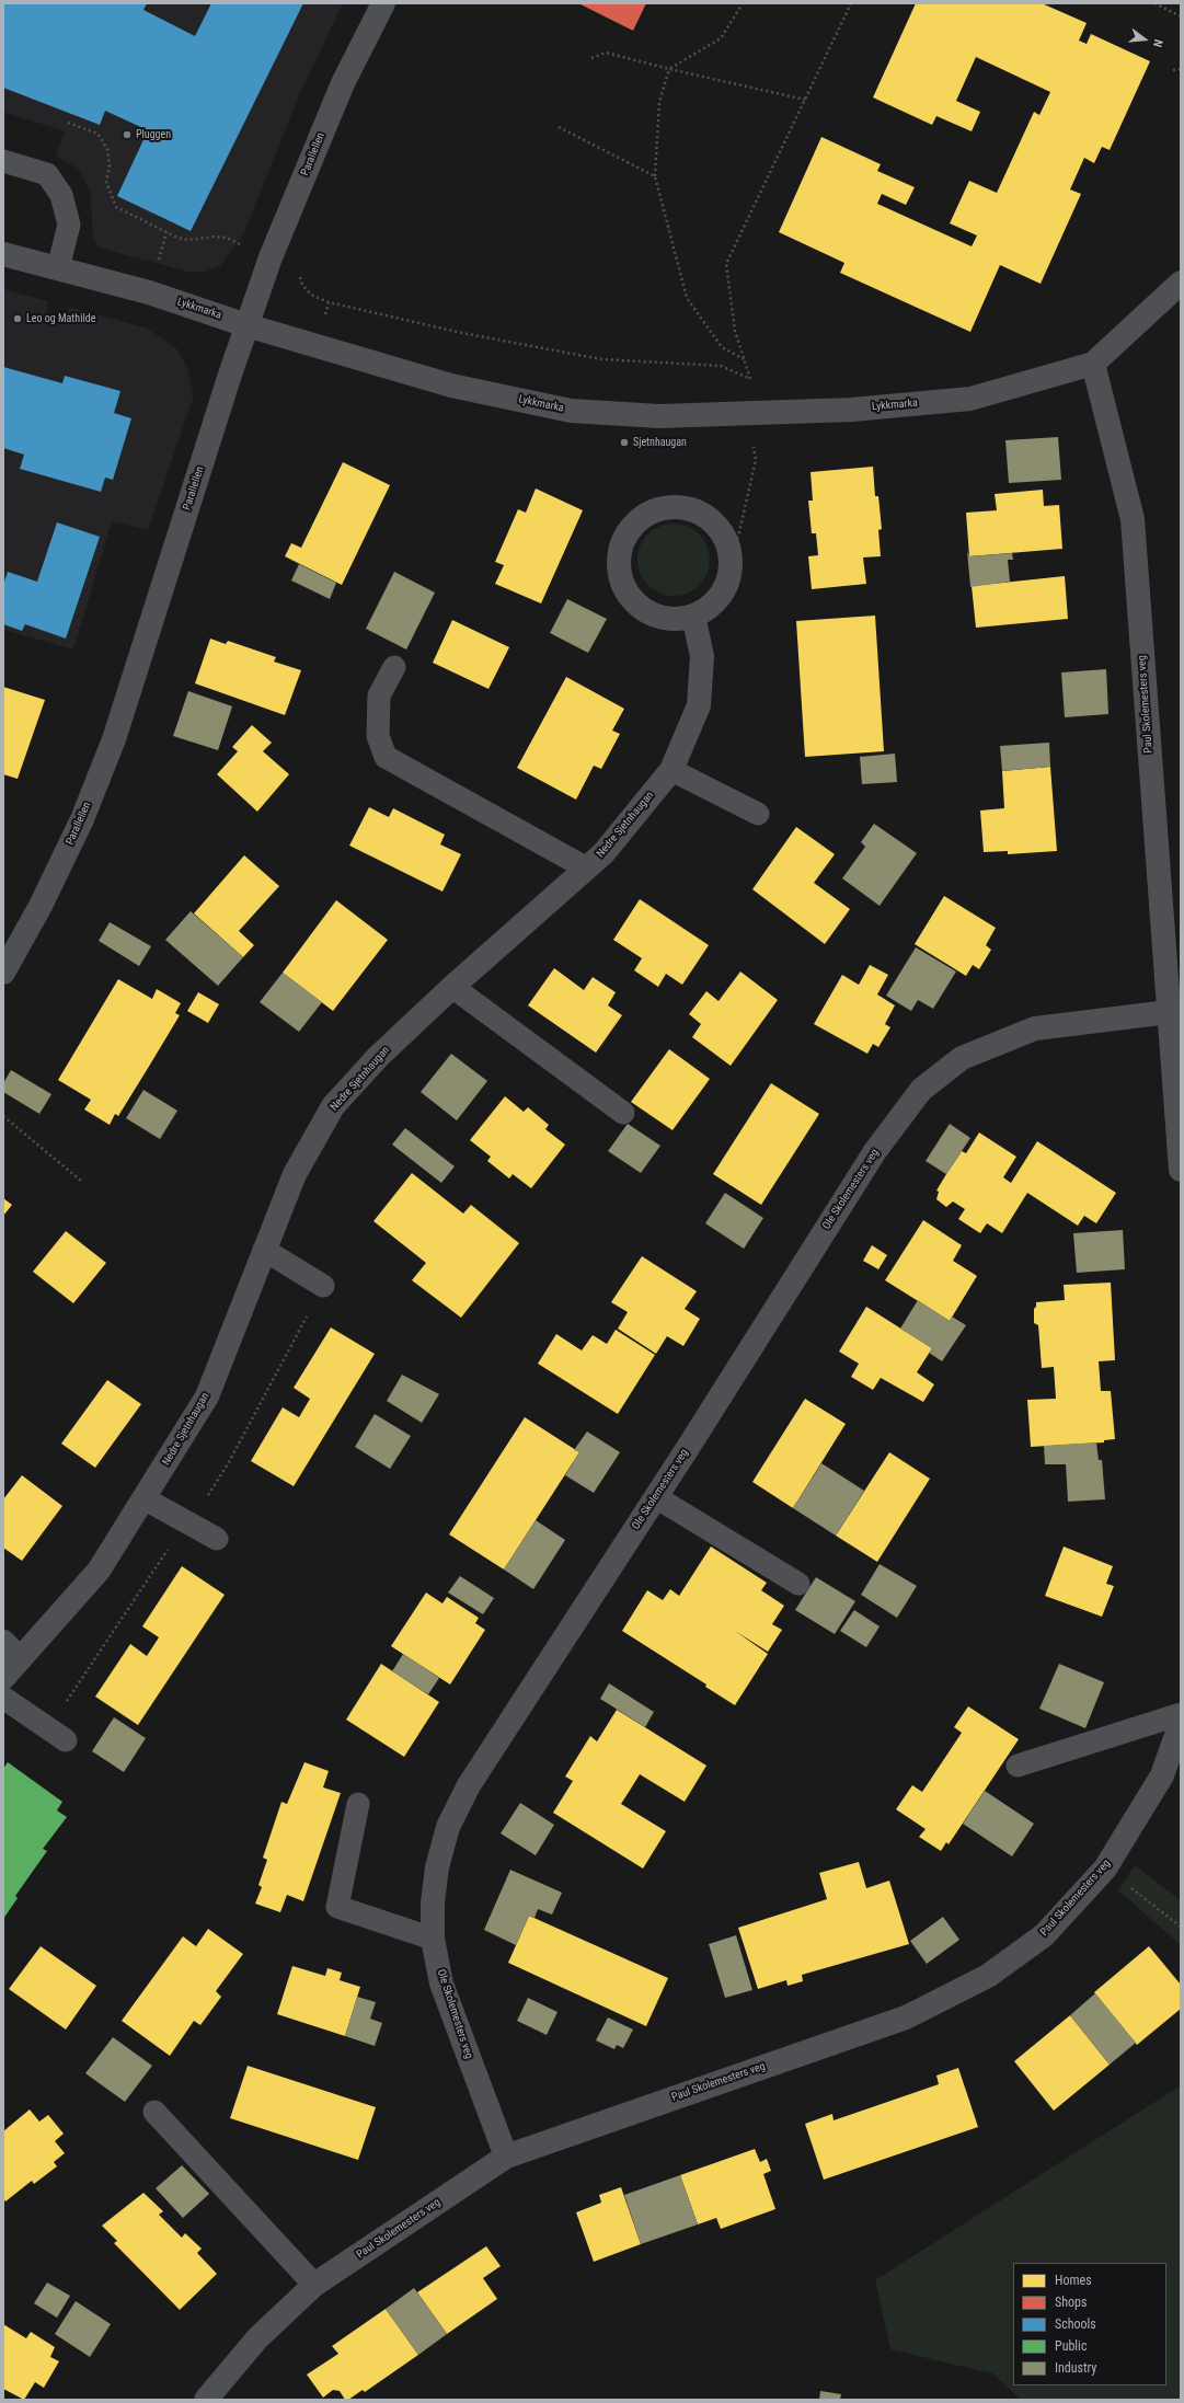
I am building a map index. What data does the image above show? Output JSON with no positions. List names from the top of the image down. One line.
{"streets":{"street":["Parallellen","Lykkmarka","Paul Skolemesters veg","Nedre Sjetnhaugan","Ole Skolemesters veg"]},"crossings":[["Parallellen","Lykkmarka"],["Lykkmarka","Paul Skolemesters veg"],["Paul Skolemesters veg","Ole Skolemesters veg"]],"places":["Pluggen","Leo og Mathilde","Sjetnhaugan"],"legend":["Homes","Shops","Schools","Public","Industry"],"north":"right"}
